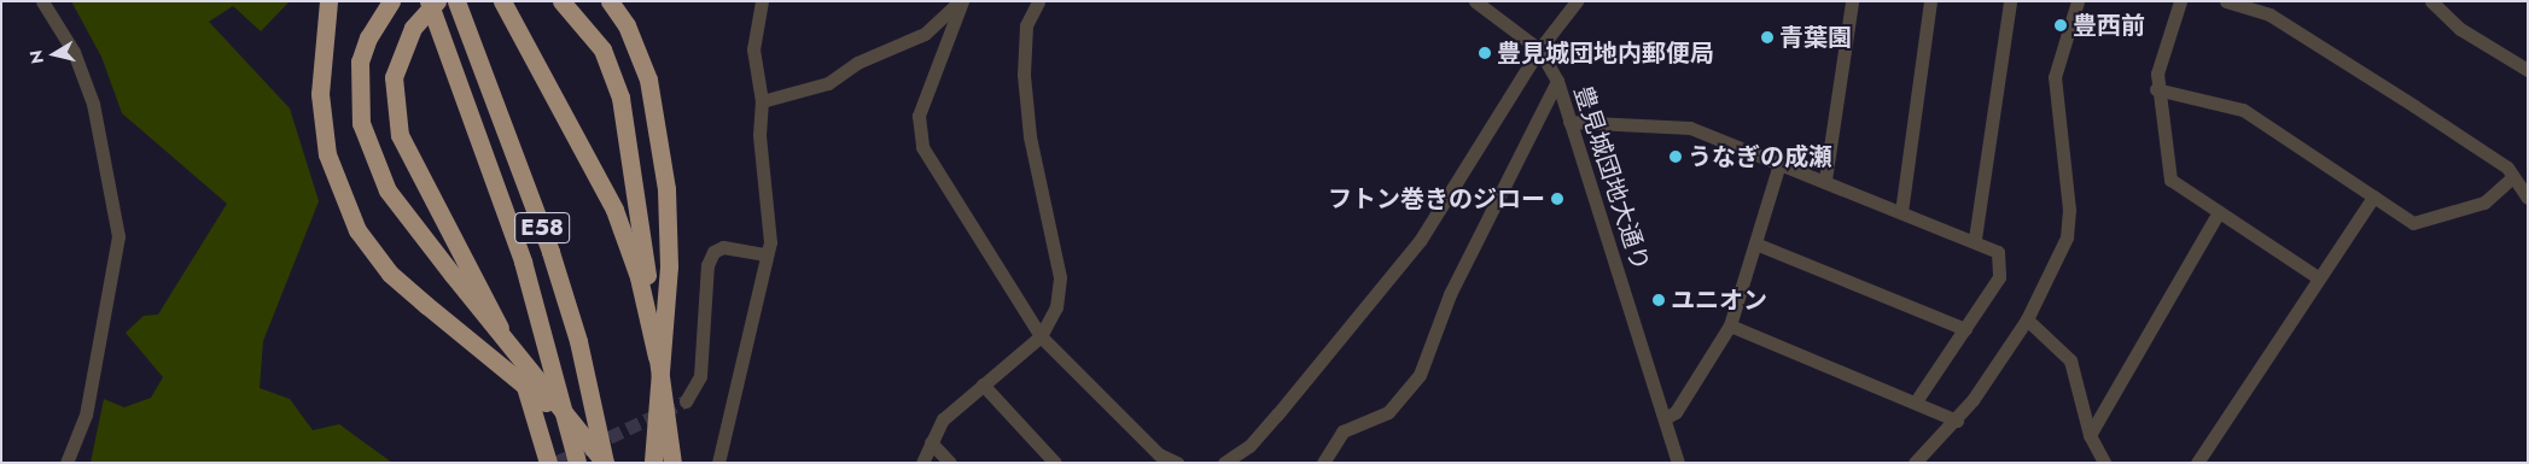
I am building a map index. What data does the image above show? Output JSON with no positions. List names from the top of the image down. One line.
{"streets":{"highway":["E58"],"street":["豊見城団地大通り"]},"places":["豊西前","青葉園","豊見城団地内郵便局","うなぎの成瀬","フトン巻きのジロー","ユニオン"],"north":"left"}
